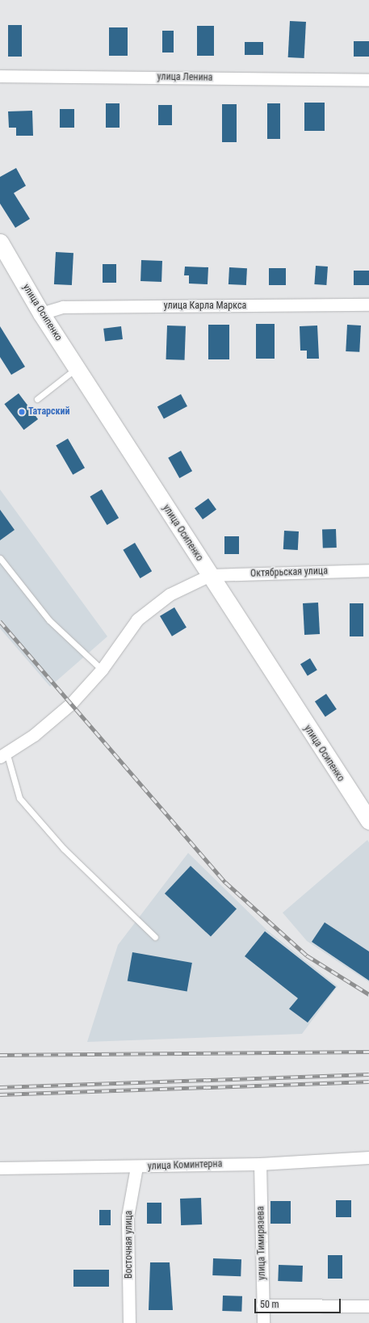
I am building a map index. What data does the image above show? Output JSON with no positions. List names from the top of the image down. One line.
{"streets":{"street":["улица Ленина","улица Карла Маркса","улица Осипенко","Октябрьская улица","улица Коминтерна","улица Тимирязева","Восточная улица"]},"crossings":[["улица Карла Маркса","улица Осипенко"],["улица Осипенко","Октябрьская улица"],["улица Коминтерна","улица Тимирязева"],["улица Коминтерна","Восточная улица"]],"places":["Татарский"],"scale_bar":"50 m"}
